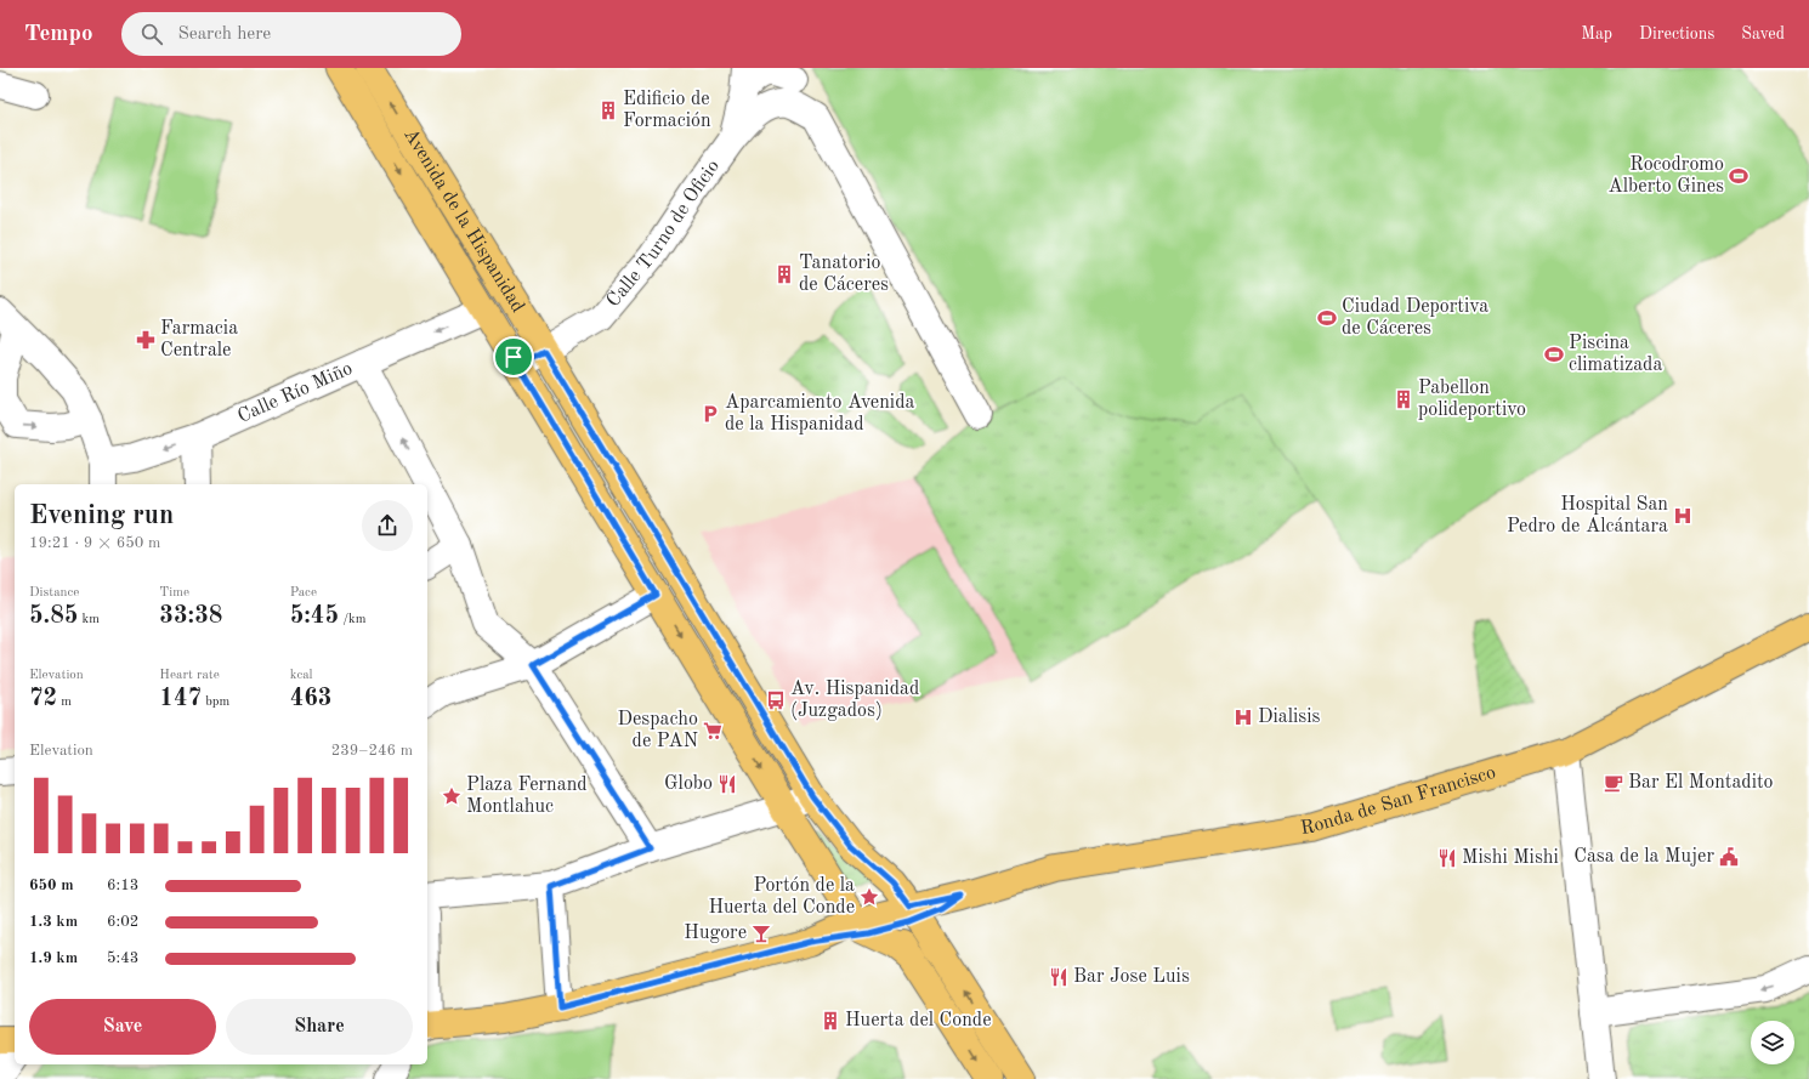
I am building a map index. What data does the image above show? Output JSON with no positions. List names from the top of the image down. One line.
{"streets":{"main road":["Avenida de la Hispanidad","Ronda de San Francisco"],"street":["Calle Turno de Oficio","Calle Río Miño"]},"crossings":[["Avenida de la Hispanidad","Calle Turno de Oficio"],["Avenida de la Hispanidad","Calle Río Miño"],["Avenida de la Hispanidad","Ronda de San Francisco"]],"one_way":["Calle Río Miño"],"places":{"building":["Edificio de Formación","Tanatorio de Cáceres","Pabellon polideportivo","Huerta del Conde"],"sports":["Rocodromo Alberto Gines","Ciudad Deportiva de Cáceres","Piscina climatizada"],"pharmacy":["Farmacia Centrale"],"parking":["Aparcamiento Avenida de la Hispanidad"],"hospital":["Hospital San Pedro de Alcántara","Dialisis"],"bus stop":["Av. Hispanidad (Juzgados)"],"supermarket":["Despacho de PAN"],"cafe":["Bar El Montadito"],"restaurant":["Globo","Mishi Mishi","Bar Jose Luis"],"place":["Plaza Fernand Montlahuc","Portón de la Huerta del Conde"],"public building":["Casa de la Mujer"],"bar":["Hugore"]},"page":{"header":"Tempo","search":"Search here","nav":["Map","Directions","Saved"],"heading":["Evening run","19:21 · 9 × 650 m"],"stats":[["Distance","5.85 km"],["Time","33:38"],["Pace","5:45 /km"],["Elevation","72 m"],["Heart rate","147 bpm"],["kcal","463"]],"chart":["Elevation","239–246 m"],"list":[{"name":"650 m","note":"6:13"},{"name":"1.3 km","note":"6:02"},{"name":"1.9 km","note":"5:43"}],"buttons":["Save","Share"]}}
